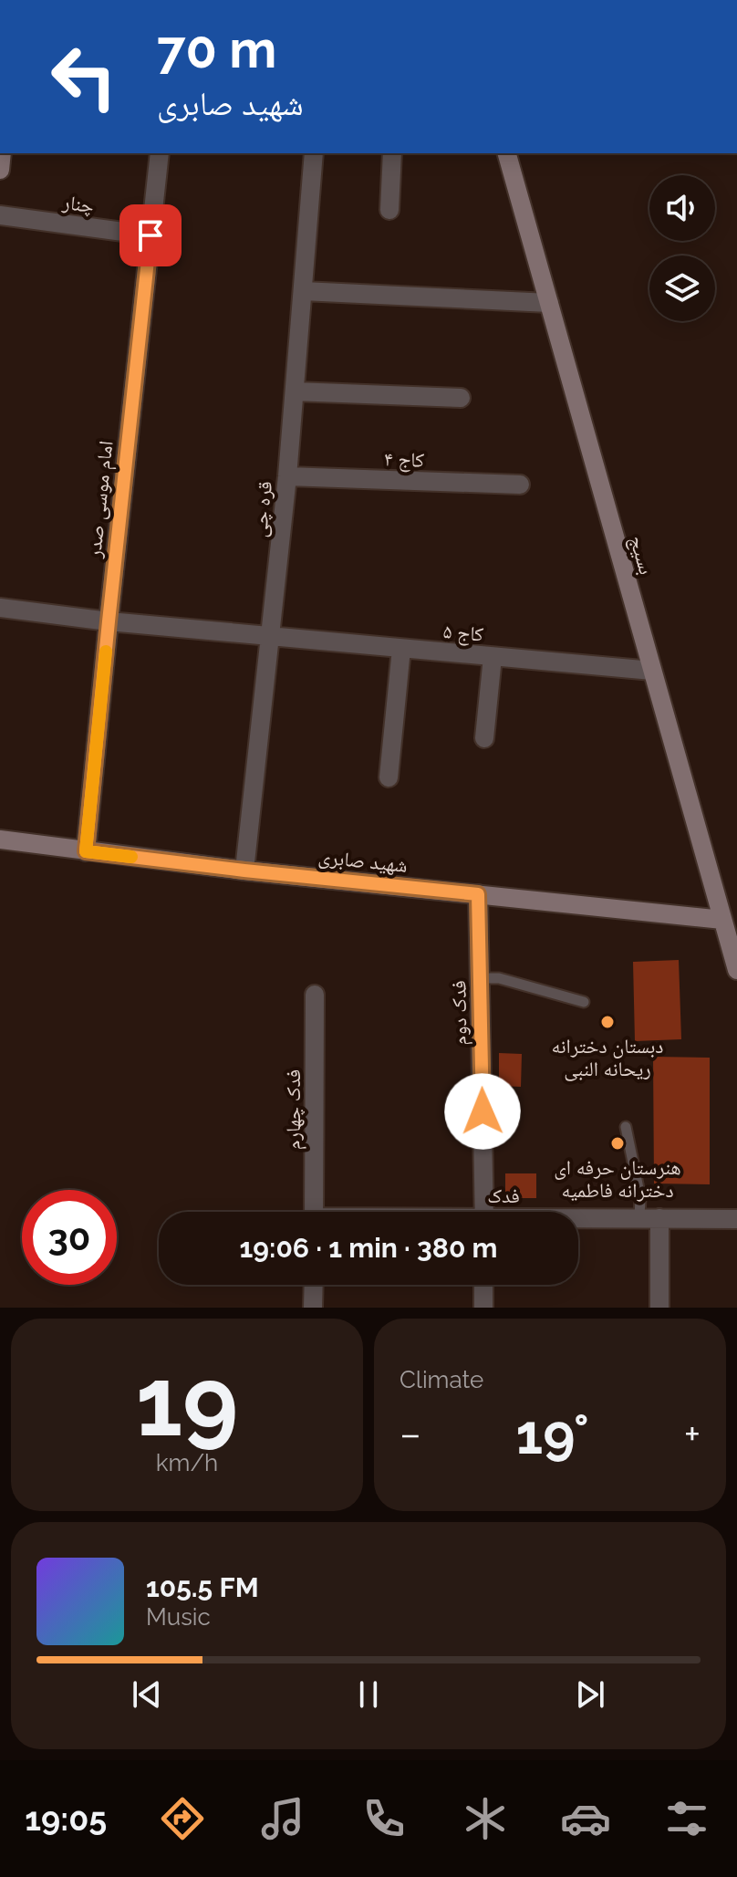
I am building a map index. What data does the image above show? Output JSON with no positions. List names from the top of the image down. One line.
{"streets":{"street":["چنار","کاج ۴","امام موسی صدر","قره چی","بسیج","کاج ۵","شهید صابری","فدک دوم","فدک چهارم","فدک"]},"crossings":[["چنار","امام موسی صدر"],["کاج ۴","قره چی"],["امام موسی صدر","کاج ۵"],["امام موسی صدر","شهید صابری"],["قره چی","کاج ۵"],["قره چی","شهید صابری"],["بسیج","کاج ۵"],["بسیج","شهید صابری"],["شهید صابری","فدک دوم"]],"places":["دبستان دخترانه ریحانه النبی","هنرستان حرفه ای دخترانه فاطمیه"],"page":{"turn":["70 m","شهید صابری"],"limit":"30","trip":"19:06 · 1 min · 380 m","tile":[["19","km/h"],"Climate"],"heat":["−","19°","+"],"song":["105.5 FM","Music"],"tabs":"19:05"}}
